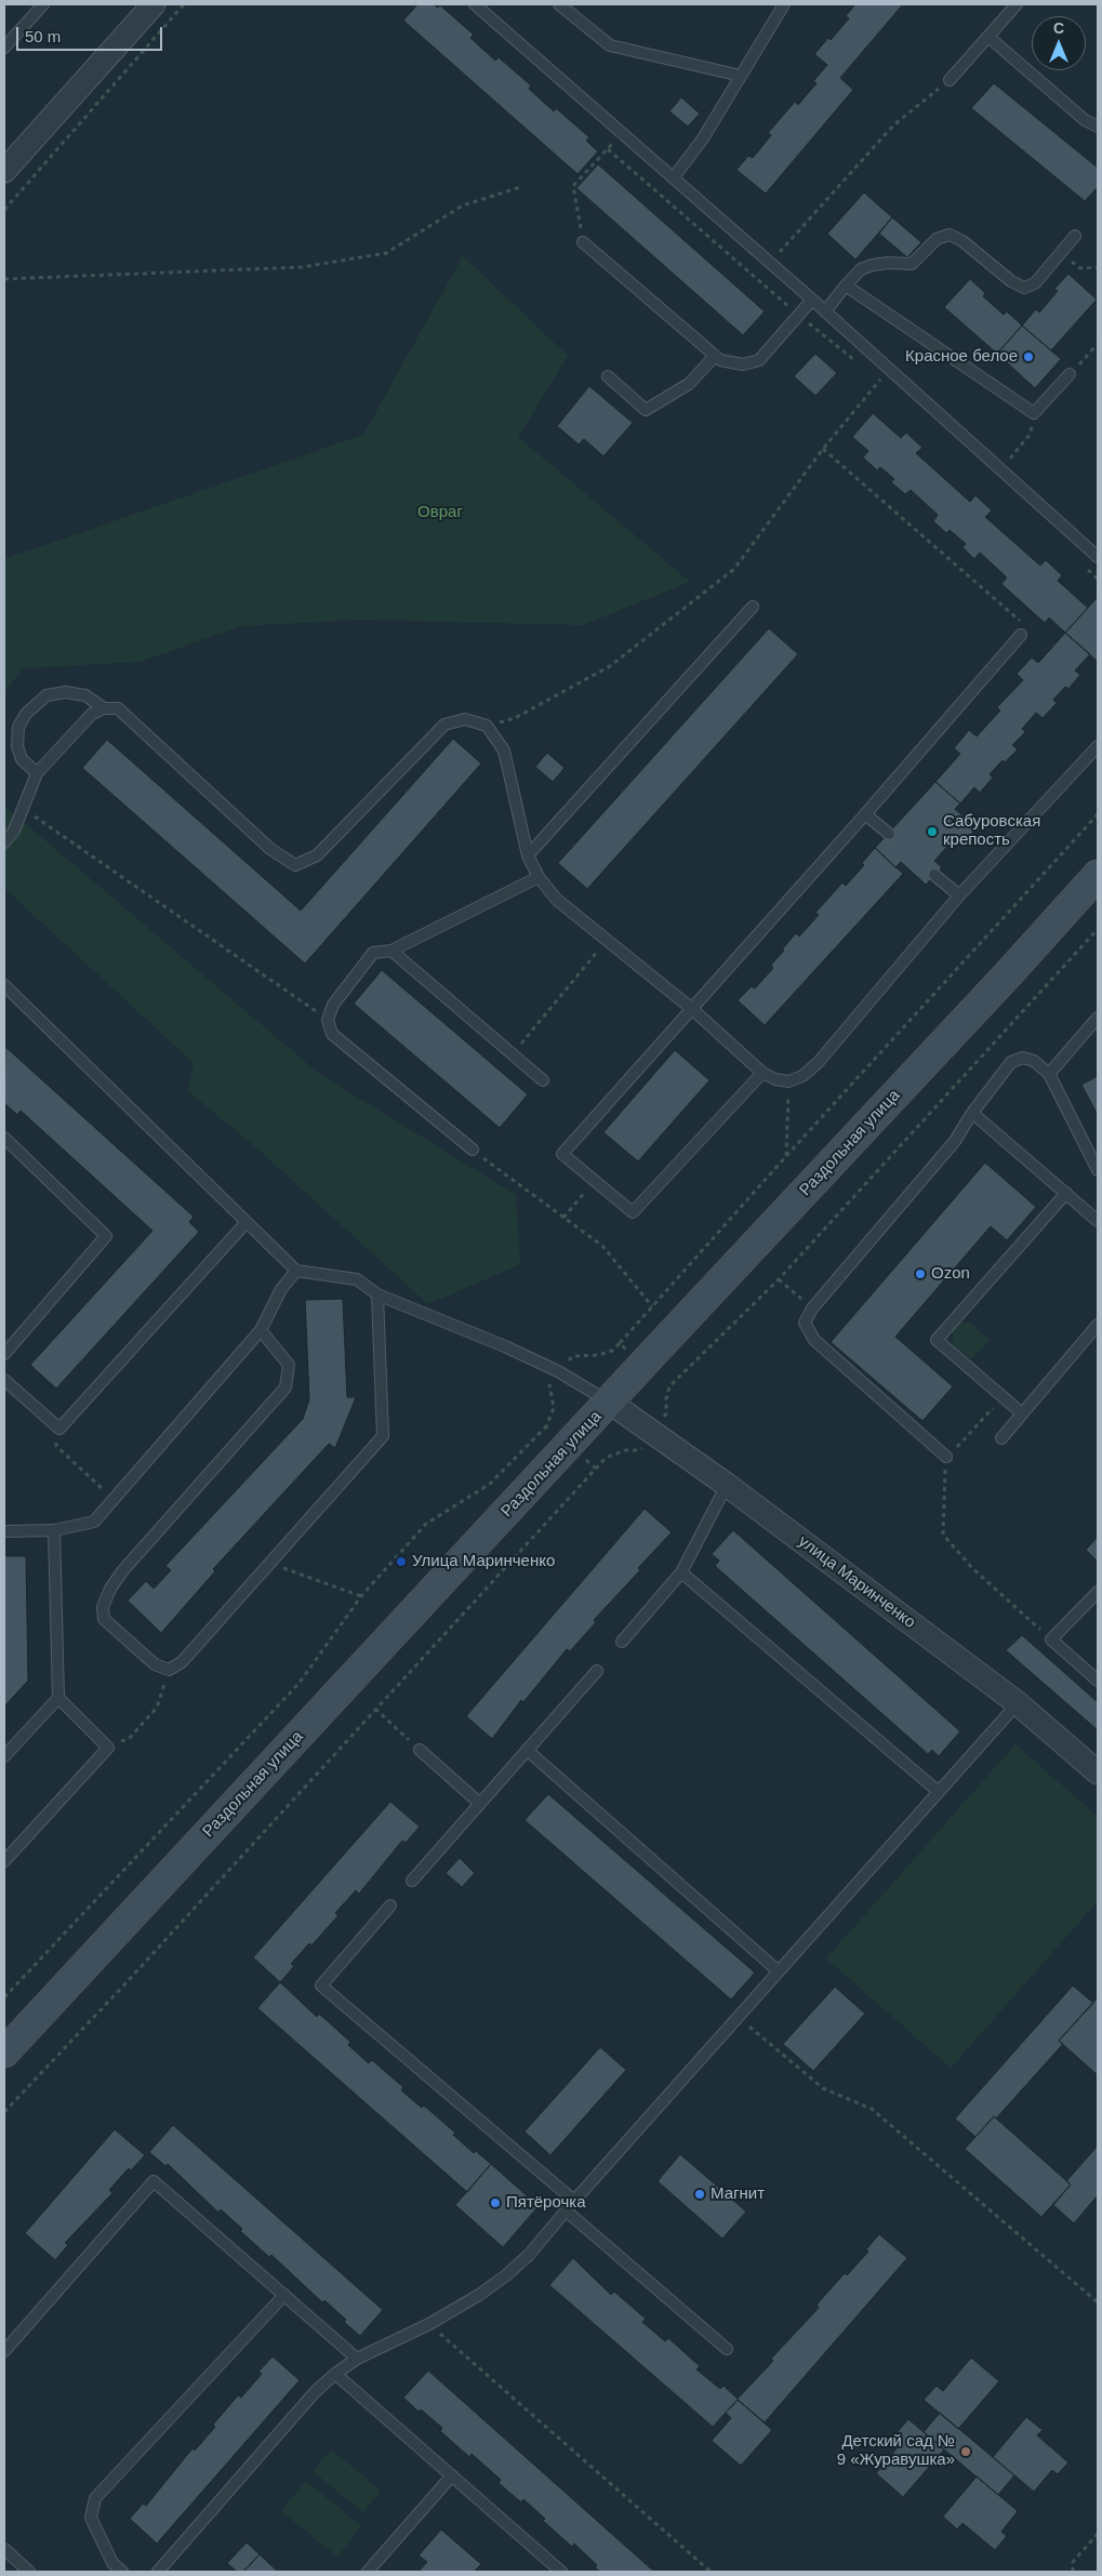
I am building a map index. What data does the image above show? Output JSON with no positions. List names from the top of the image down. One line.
{"streets":{"main road":["Раздольная улица"],"street":["улица Маринченко"]},"crossings":[["Раздольная улица","улица Маринченко"]],"parks":["Овраг"],"places":["Красное белое","Сабуровская крепость","Ozon","Улица Маринченко","Магнит","Пятёрочка","Детский сад № 9 «Журавушка»"],"scale_bar":"50 m","north":"top"}
